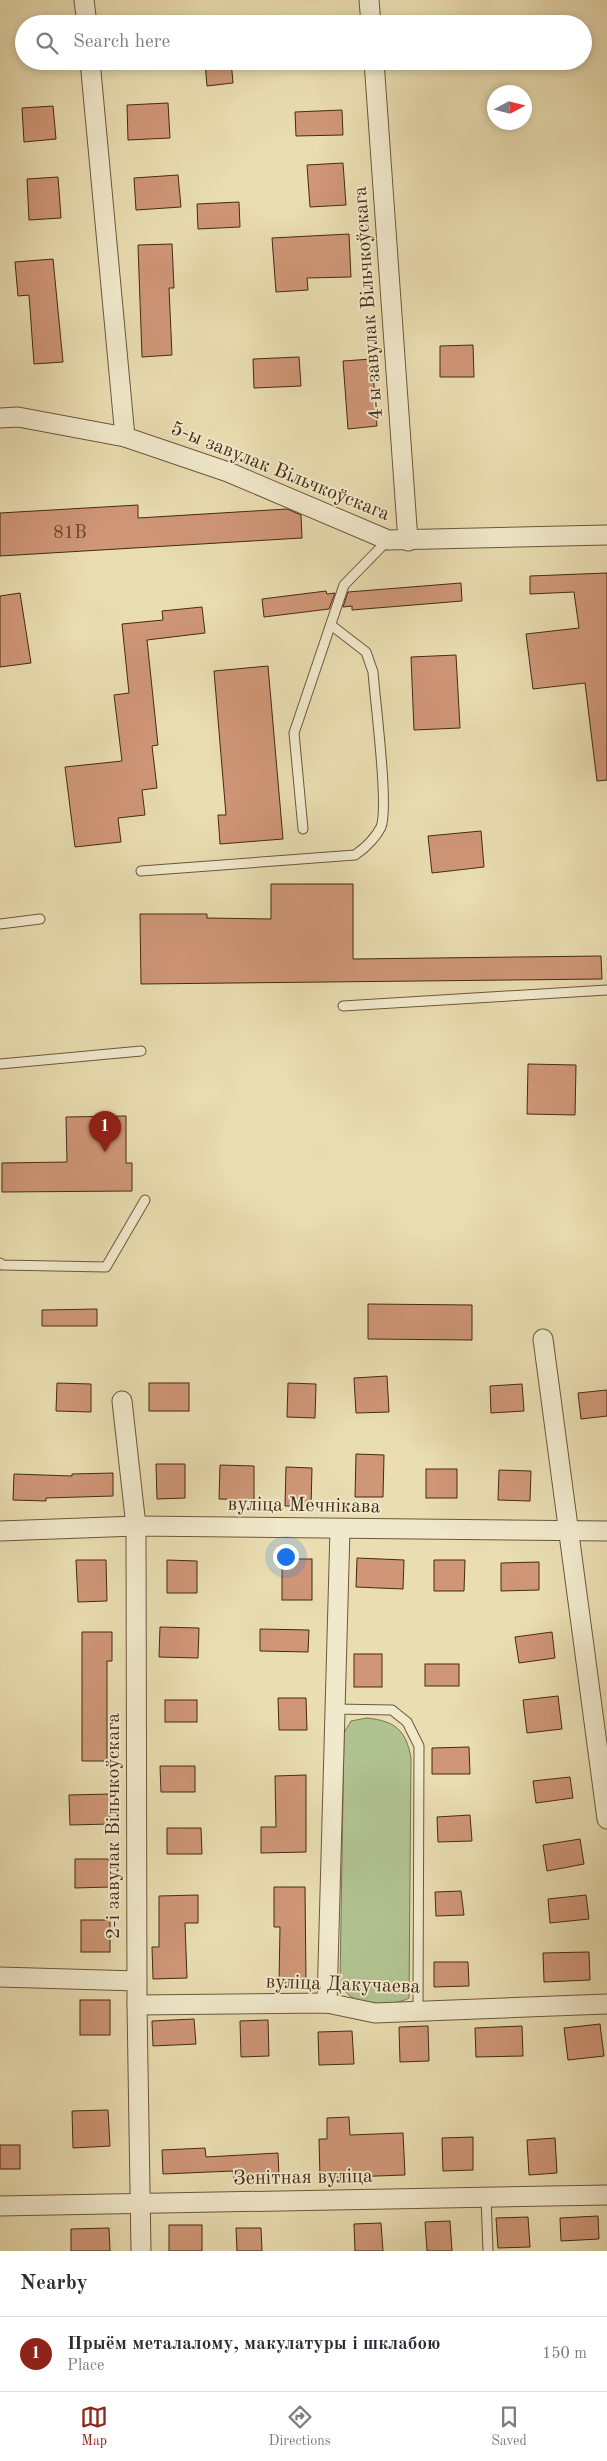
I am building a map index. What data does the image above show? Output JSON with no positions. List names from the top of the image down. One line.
{"streets":{"street":["4-ы завулак Вільчкоўскага","5-ы завулак Вільчкоўскага","вуліца Мечнікава","2-і завулак Вільчкоўскага","вуліца Дакучаева","Зенітная вуліца"]},"crossings":[["4-ы завулак Вільчкоўскага","5-ы завулак Вільчкоўскага"],["вуліца Мечнікава","2-і завулак Вільчкоўскага"],["2-і завулак Вільчкоўскага","вуліца Дакучаева"],["2-і завулак Вільчкоўскага","Зенітная вуліца"]],"house_numbers":["81В"],"north":"right","page":{"search":"Search here","pins":"1","heading":"Nearby","list":[{"mark":"1","name":"Прыём металалому, макулатуры і шклабою","note":"Place","value":"150 m"}],"nav":["Map","Directions","Saved"]}}
